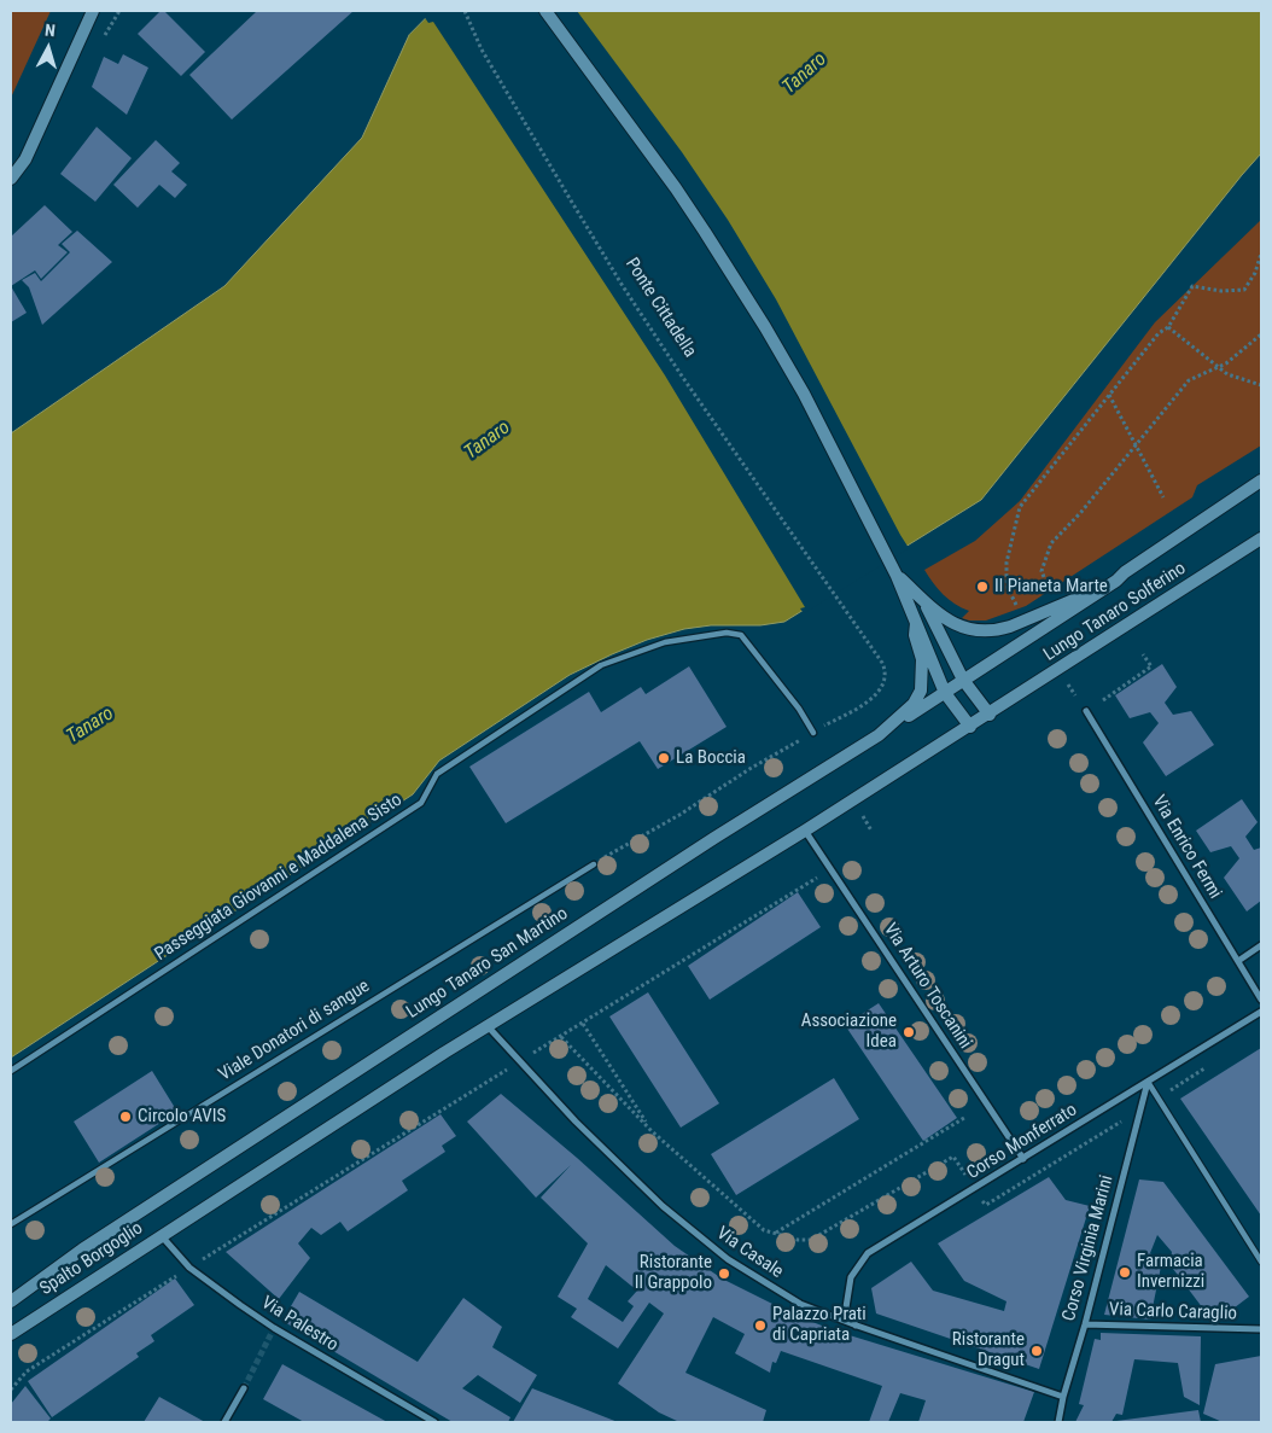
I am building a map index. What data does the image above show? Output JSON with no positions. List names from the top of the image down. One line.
{"streets":{"main road":["Lungo Tanaro Solferino","Lungo Tanaro San Martino","Spalto Borgoglio"],"street":["Via Enrico Fermi","Passeggiata Giovanni e Maddalena Sisto","Via Arturo Toscanini","Viale Donatori di sangue","Corso Monferrato","Corso Virginia Marini","Via Casale","Via Carlo Caraglio","Via Palestro"],"path":["Ponte Cittadella"]},"crossings":[["Ponte Cittadella","Passeggiata Giovanni e Maddalena Sisto"],["Lungo Tanaro Solferino","Lungo Tanaro San Martino"],["Lungo Tanaro Solferino","Via Arturo Toscanini"],["Via Arturo Toscanini","Corso Monferrato"],["Corso Monferrato","Corso Virginia Marini"],["Corso Monferrato","Via Casale"],["Corso Virginia Marini","Via Casale"],["Corso Virginia Marini","Via Carlo Caraglio"],["Spalto Borgoglio","Via Palestro"]],"water":["Tanaro"],"places":["Il Pianeta Marte","La Boccia","Associazione Idea","Circolo AVIS","Farmacia Invernizzi","Ristorante Il Grappolo","Palazzo Prati di Capriata","Ristorante Dragut"],"north":"top"}
